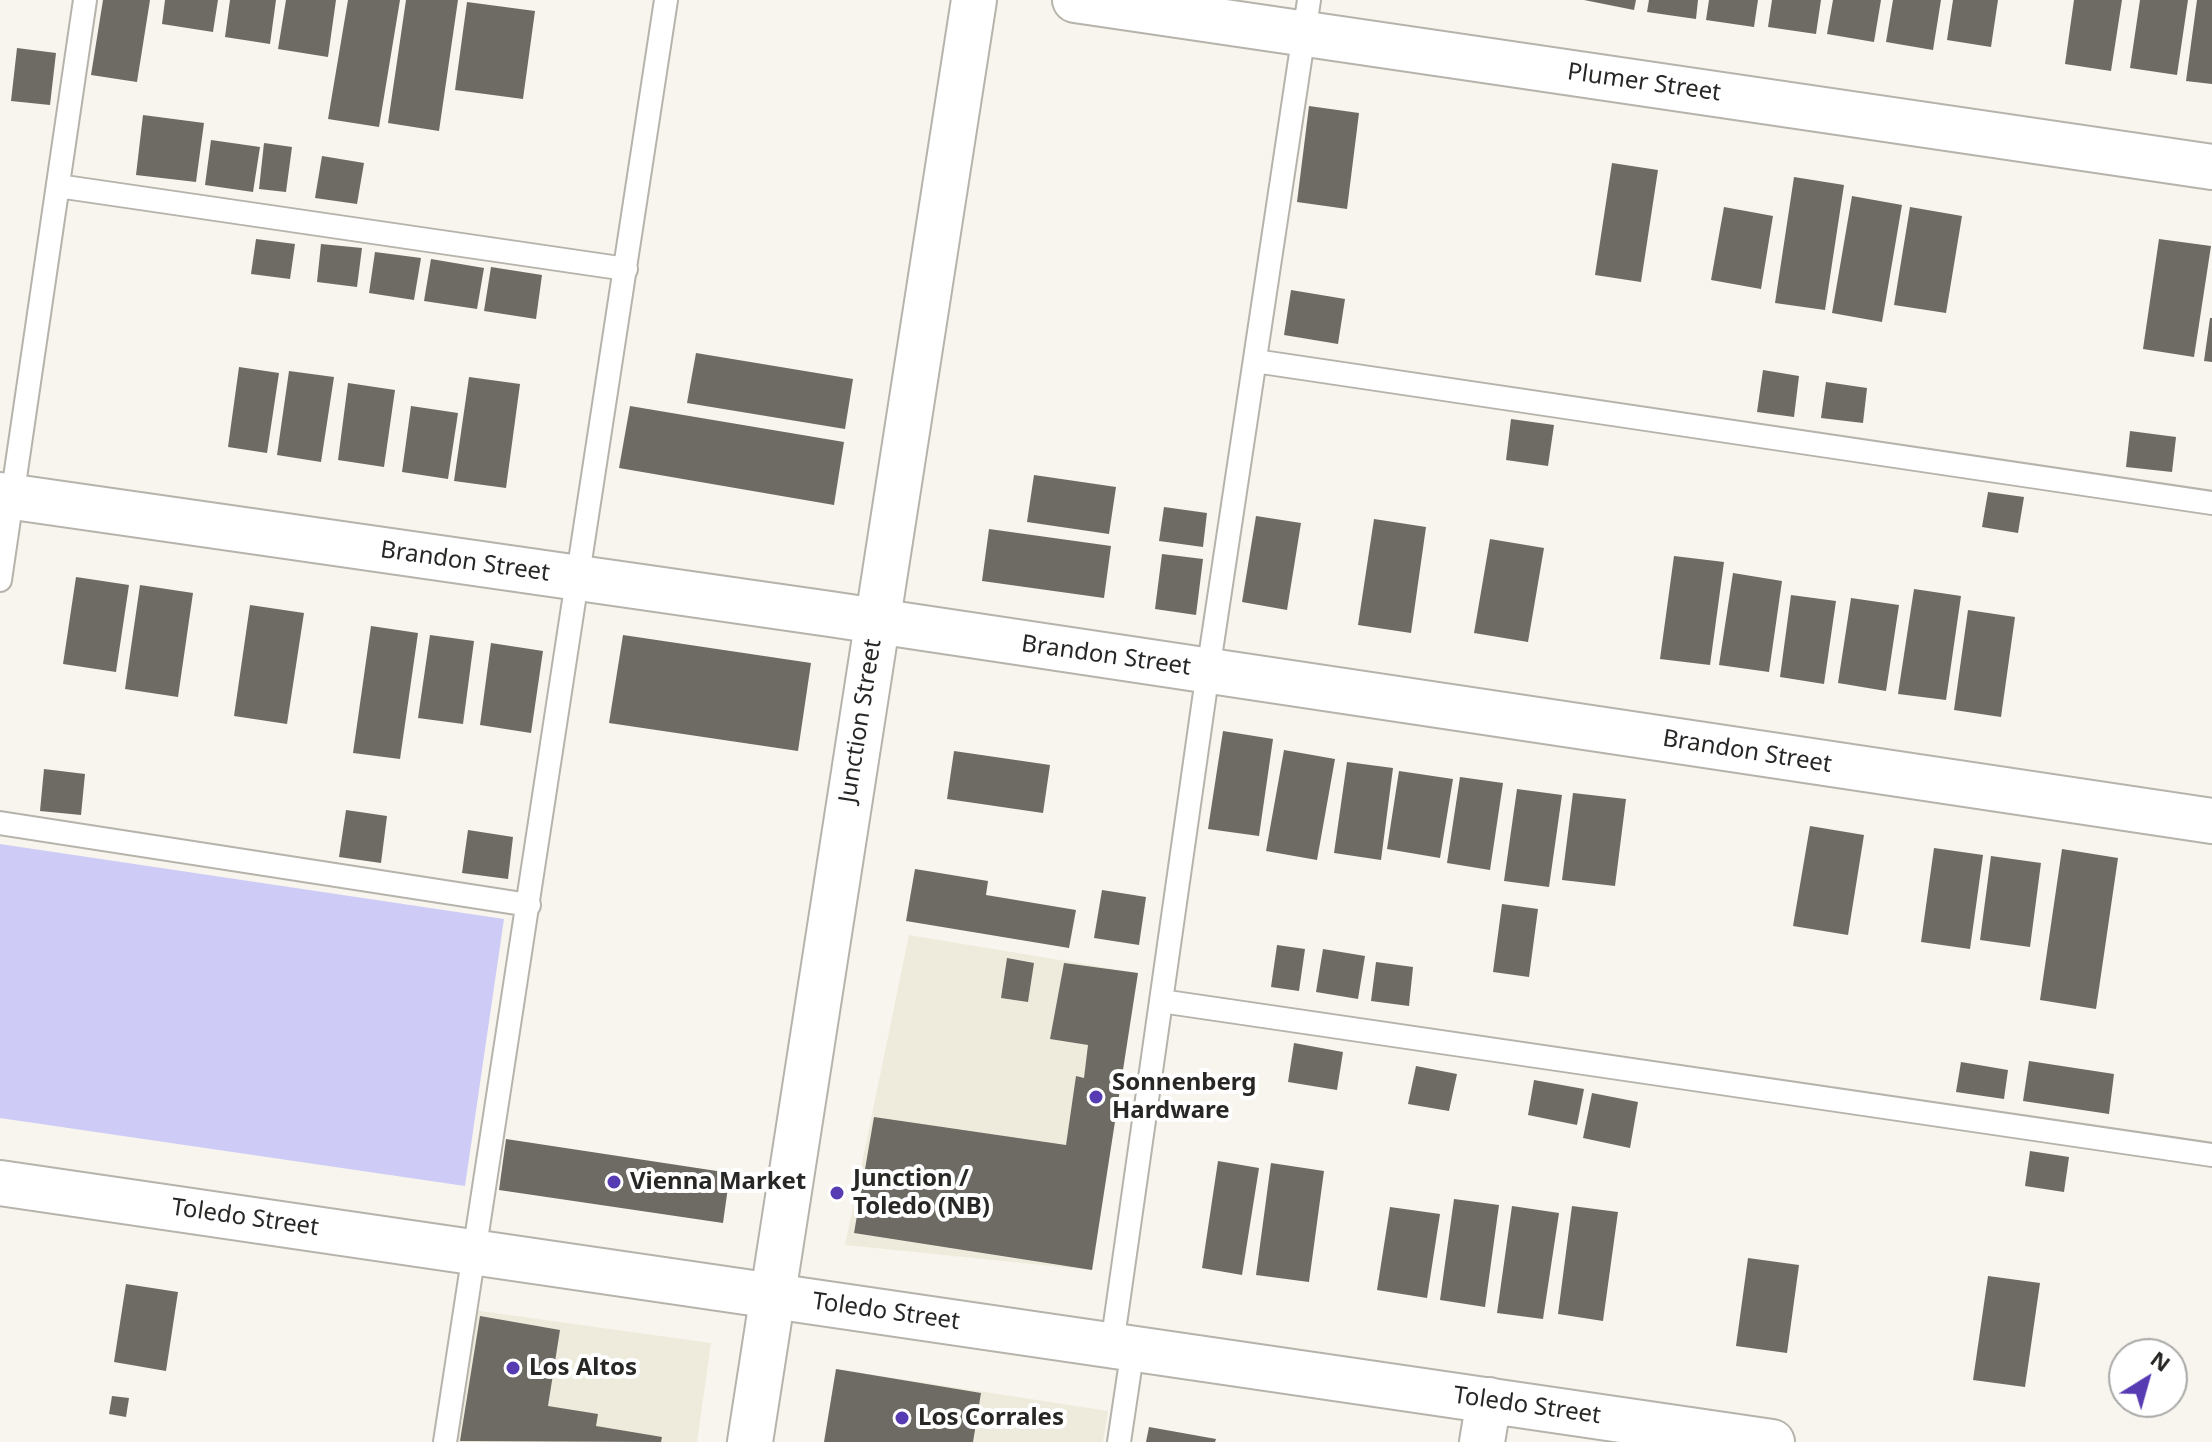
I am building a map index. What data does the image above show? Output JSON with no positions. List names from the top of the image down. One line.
{"streets":{"street":["Plumer Street","Brandon Street","Junction Street","Toledo Street"]},"crossings":[["Brandon Street","Junction Street"],["Junction Street","Toledo Street"]],"places":["Sonnenberg Hardware","Vienna Market","Junction / Toledo (NB)","Los Altos","Los Corrales"],"north":"top right"}
